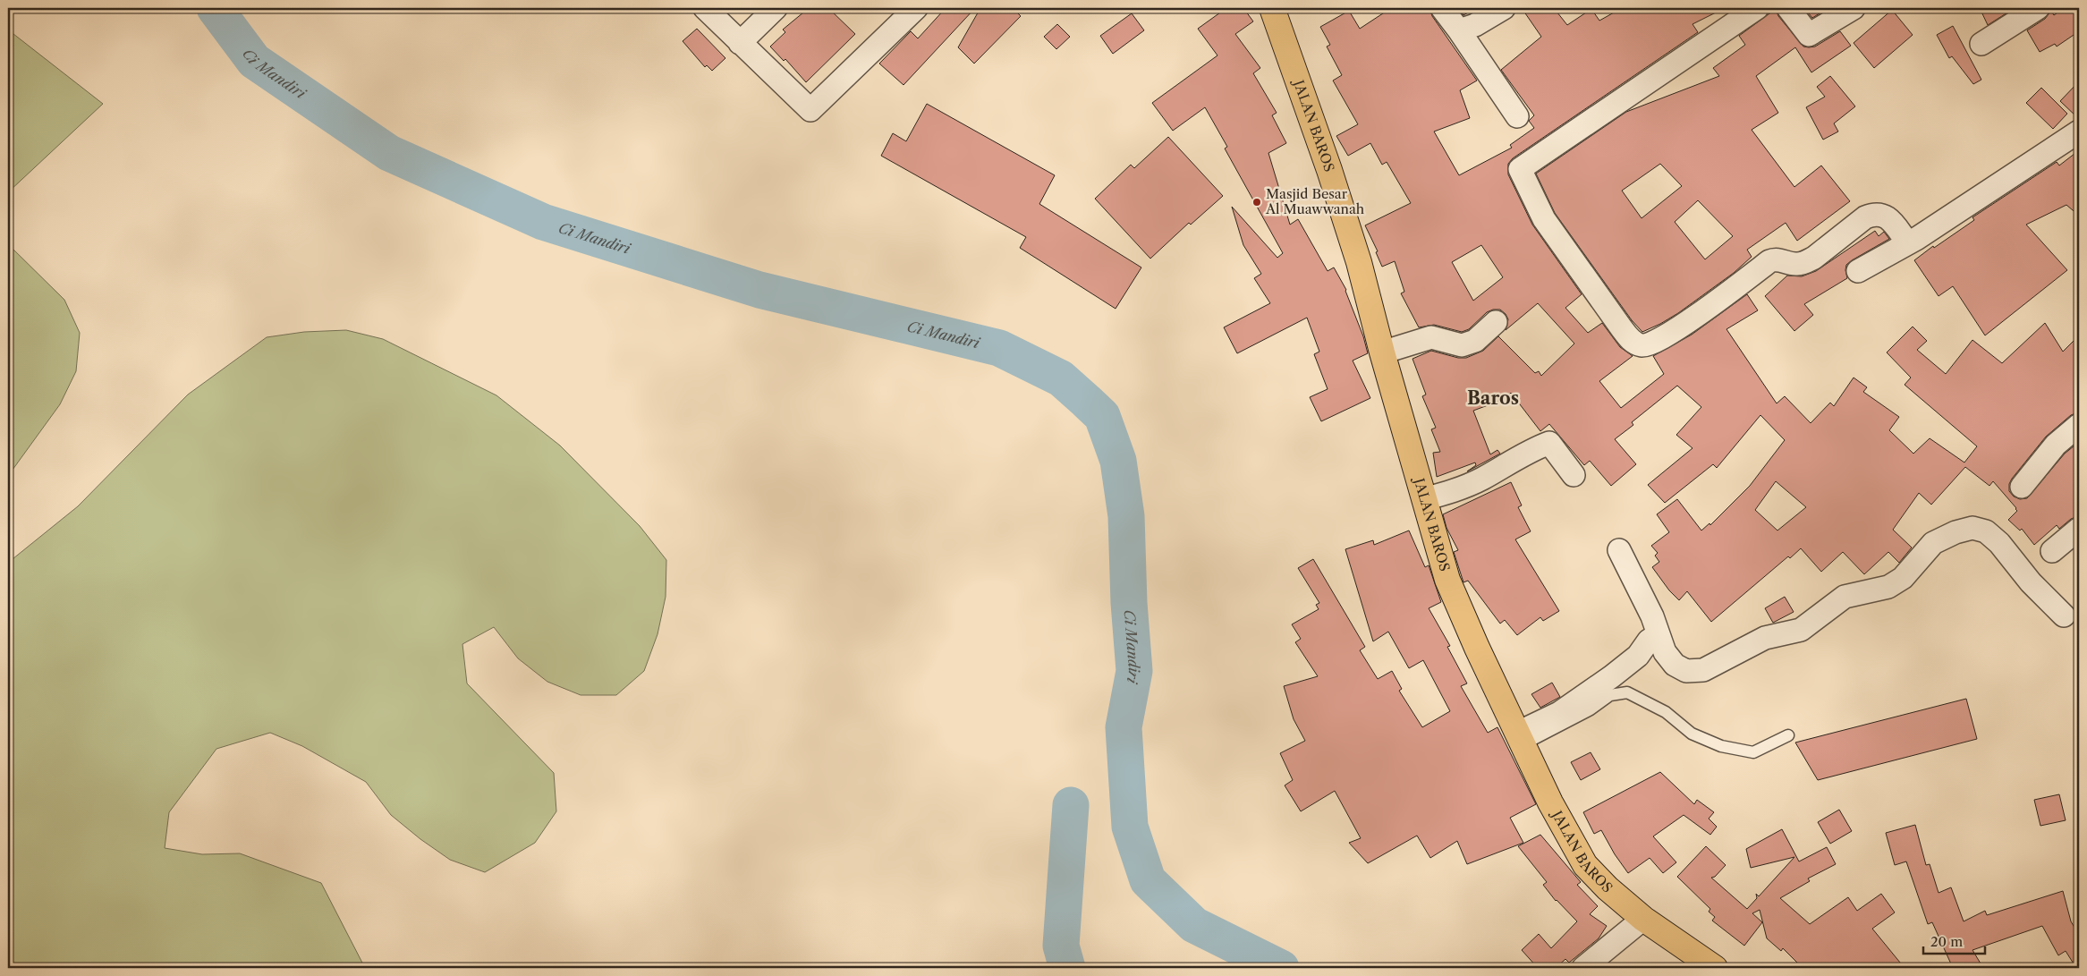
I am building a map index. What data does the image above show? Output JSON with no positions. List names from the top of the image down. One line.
{"streets":{"main road":["JALAN BAROS"]},"districts":["Baros"],"water":["Ci Mandiri"],"places":["Masjid Besar Al Muawwanah"],"scale_bar":"20 m"}
